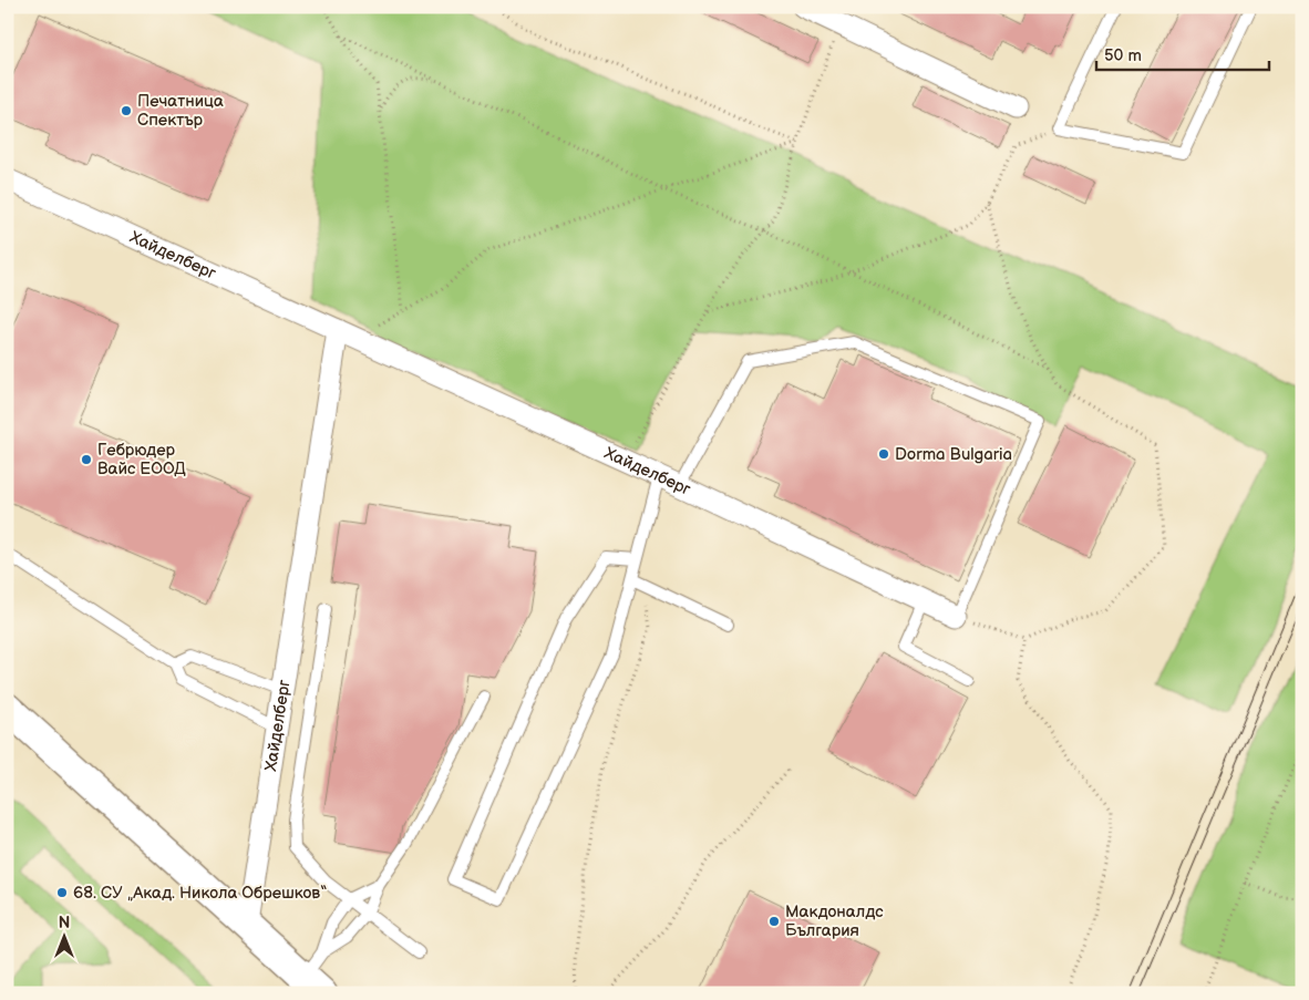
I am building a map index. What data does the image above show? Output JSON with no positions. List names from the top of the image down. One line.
{"streets":{"street":["Хайделберг"]},"places":["Печатница Спектър","Dorma Bulgaria","Гебрюдер Вайс ЕООД","68. СУ „Акад. Никола Обрешков“","Макдоналдс България"],"scale_bar":"50 m","north":"top"}
